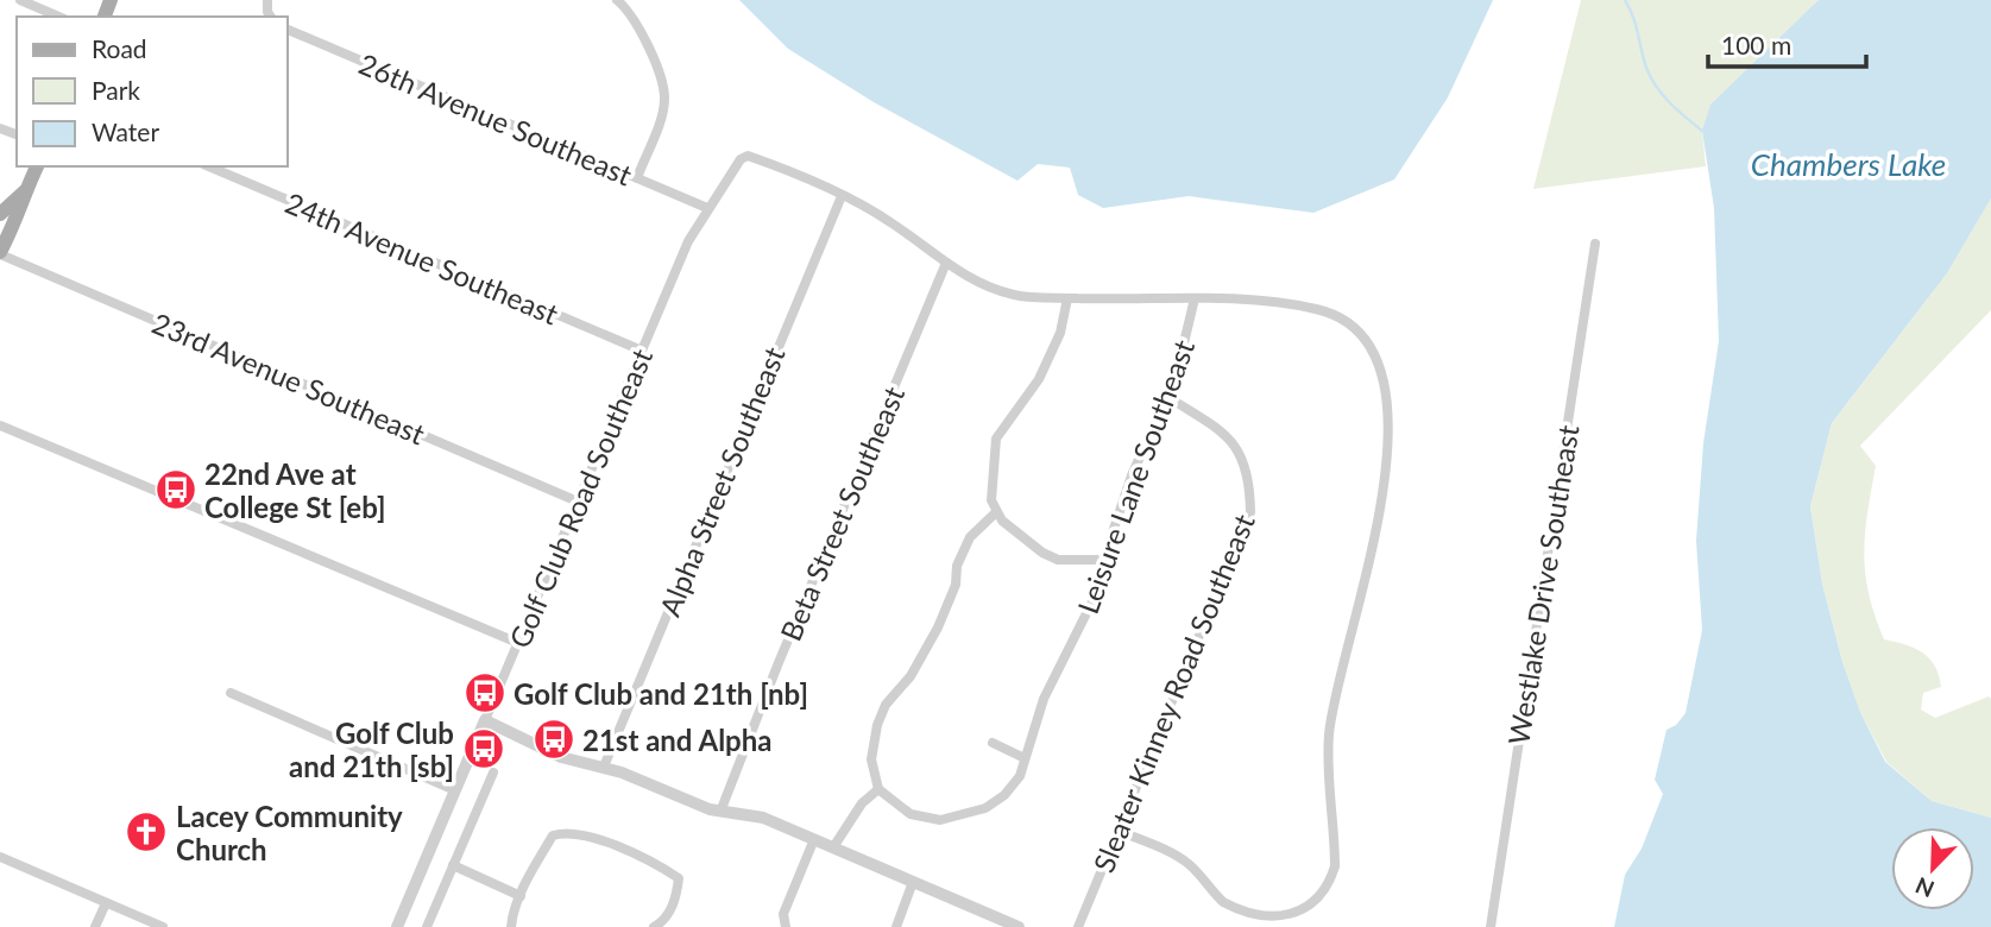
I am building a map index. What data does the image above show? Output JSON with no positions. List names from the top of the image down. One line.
{"streets":{"street":["26th Avenue Southeast","24th Avenue Southeast","23rd Avenue Southeast","Leisure Lane Southeast","Alpha Street Southeast","Golf Club Road Southeast","Beta Street Southeast","Westlake Drive Southeast","Sleater Kinney Road Southeast"]},"crossings":[["26th Avenue Southeast","Golf Club Road Southeast"],["24th Avenue Southeast","Golf Club Road Southeast"],["23rd Avenue Southeast","Golf Club Road Southeast"],["Leisure Lane Southeast","Sleater Kinney Road Southeast"],["Alpha Street Southeast","Golf Club Road Southeast"]],"water":["Chambers Lake"],"places":{"bus stop":["22nd Ave at College St [eb]","Golf Club and 21th [nb]","21st and Alpha","Golf Club and 21th [sb]"],"church":["Lacey Community Church"]},"legend":["Road","Park","Water"],"scale_bar":"100 m","north":"bottom left"}
